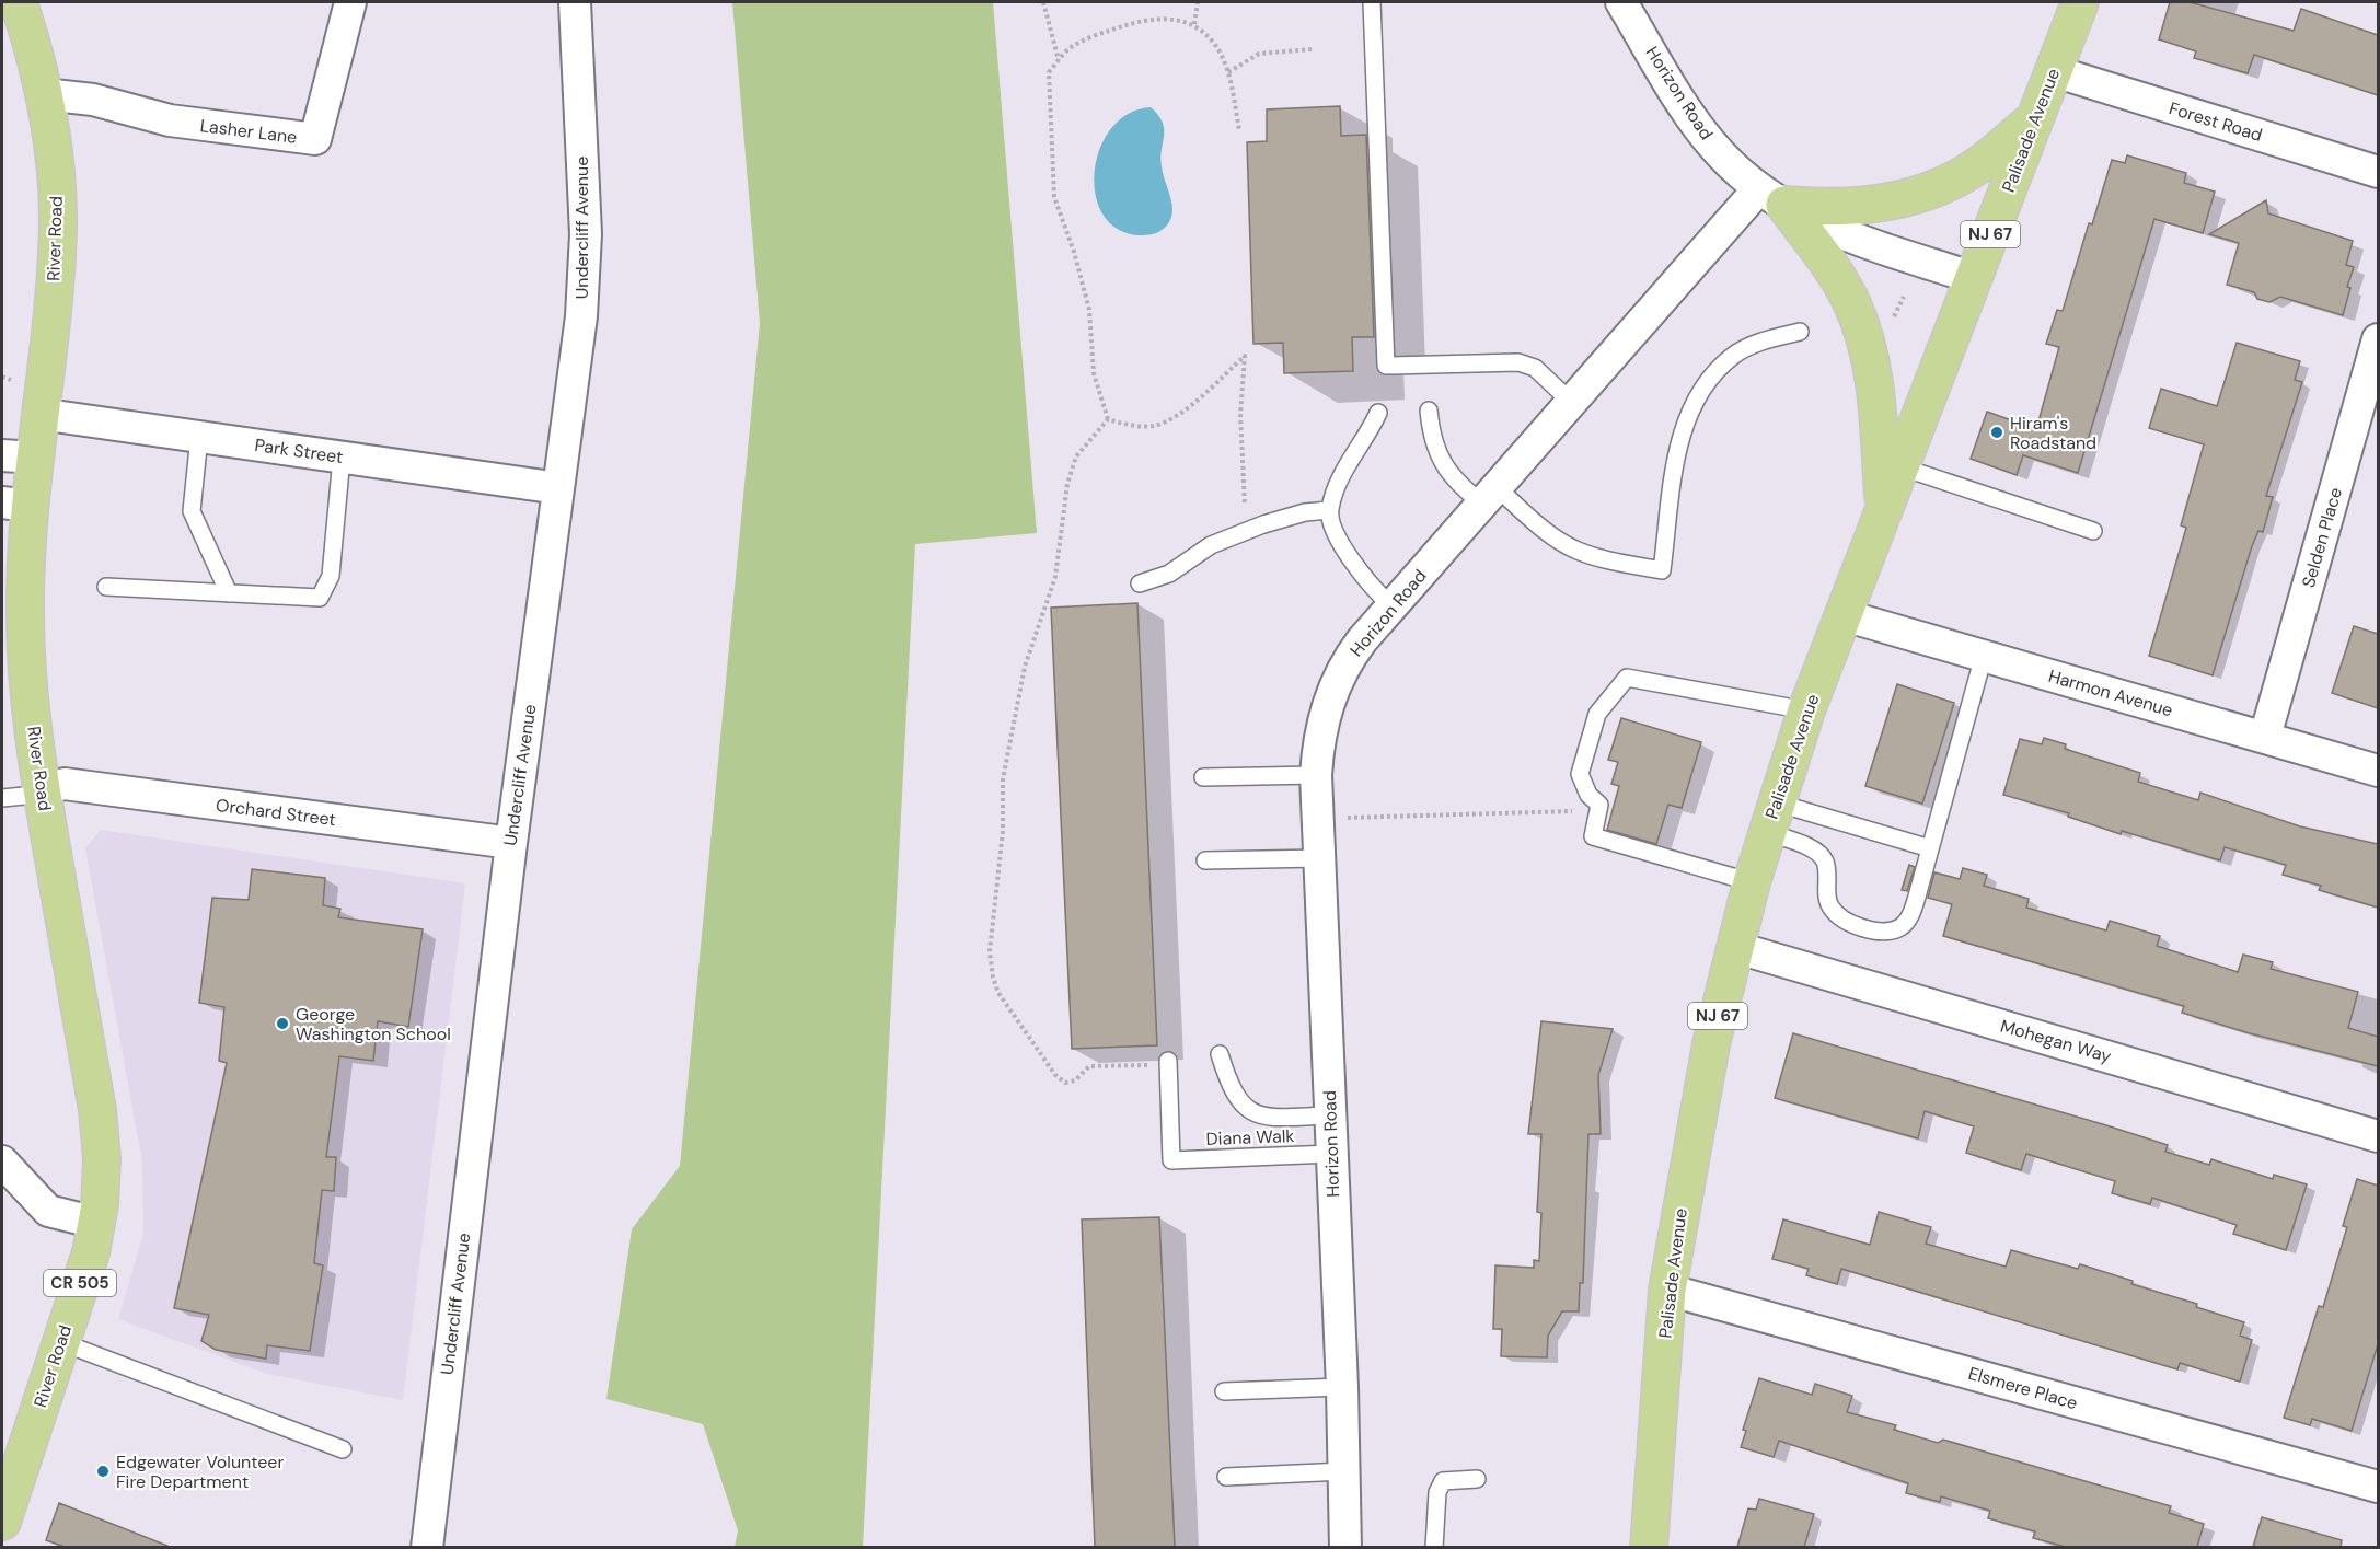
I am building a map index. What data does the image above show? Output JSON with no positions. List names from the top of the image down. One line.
{"streets":{"main road":["Palisade Avenue","NJ 67","River Road","CR 505"],"street":["Horizon Road","Forest Road","Lasher Lane","Undercliff Avenue","Park Street","Selden Place","Harmon Avenue","Orchard Street","Mohegan Way","Elsmere Place"],"lane":["Diana Walk"]},"crossings":[["Horizon Road","Diana Walk"],["Forest Road","Palisade Avenue"],["Palisade Avenue","Harmon Avenue"],["Palisade Avenue","Mohegan Way"],["Palisade Avenue","Elsmere Place"],["Lasher Lane","River Road"],["Undercliff Avenue","Park Street"],["Undercliff Avenue","Orchard Street"],["River Road","Park Street"],["River Road","Orchard Street"],["Selden Place","Harmon Avenue"]],"places":["Hiram's Roadstand","George Washington School","Edgewater Volunteer Fire Department"]}
